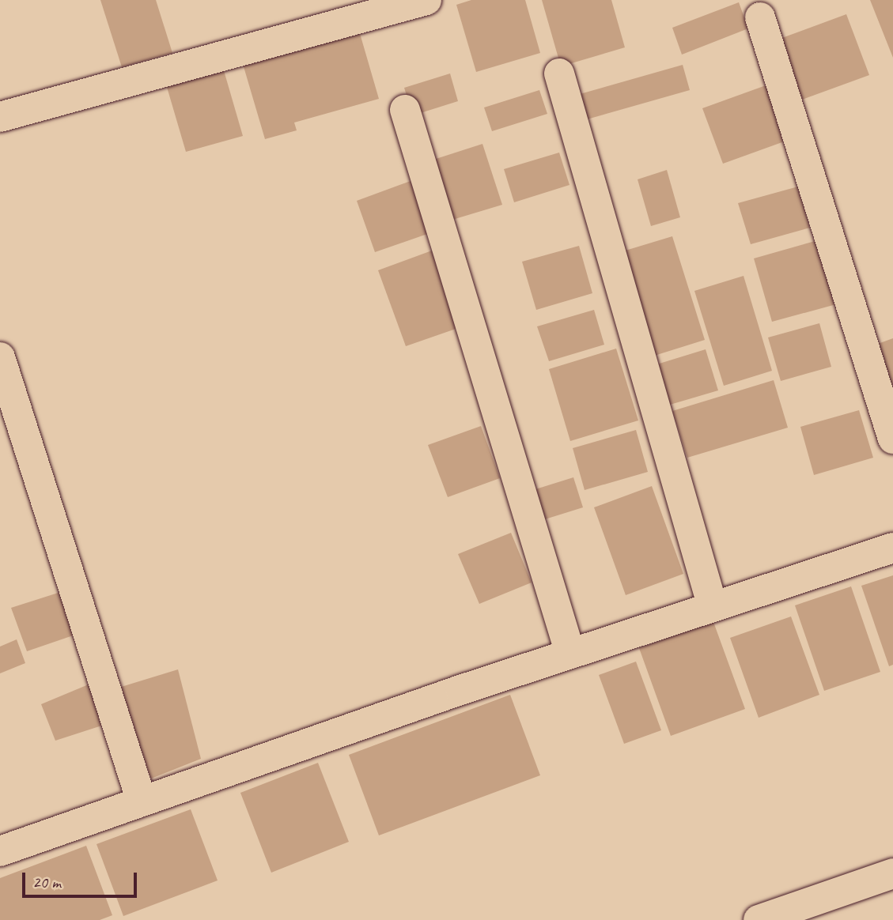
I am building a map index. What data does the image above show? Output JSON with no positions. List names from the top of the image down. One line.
{"scale_bar":"20 m"}
